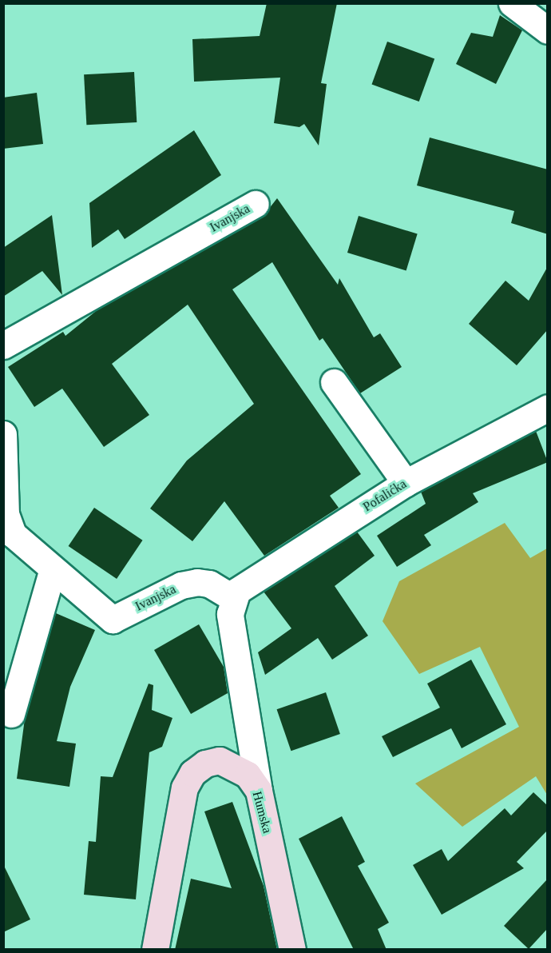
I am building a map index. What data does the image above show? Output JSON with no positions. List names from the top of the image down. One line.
{"streets":{"street":["Ivanjska","Pofalićka","Humska"]},"crossings":[["Ivanjska","Pofalićka"]]}
